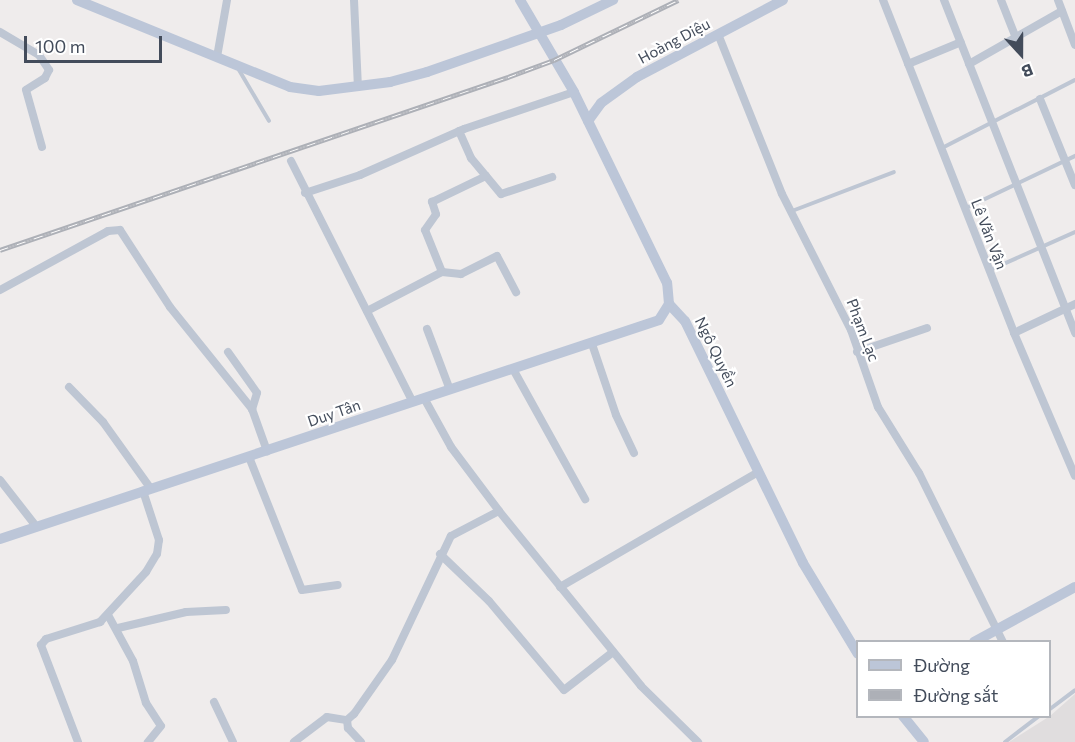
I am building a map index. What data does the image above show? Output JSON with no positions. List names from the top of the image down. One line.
{"streets":{"street":["Hoàng Diệu","Lê Văn Vận","Phạm Lạc","Ngô Quyền","Duy Tân"]},"crossings":[["Hoàng Diệu","Phạm Lạc"],["Hoàng Diệu","Ngô Quyền"],["Ngô Quyền","Duy Tân"]],"legend":["Đường","Đường sắt"],"scale_bar":"100 m","north":"bottom"}
